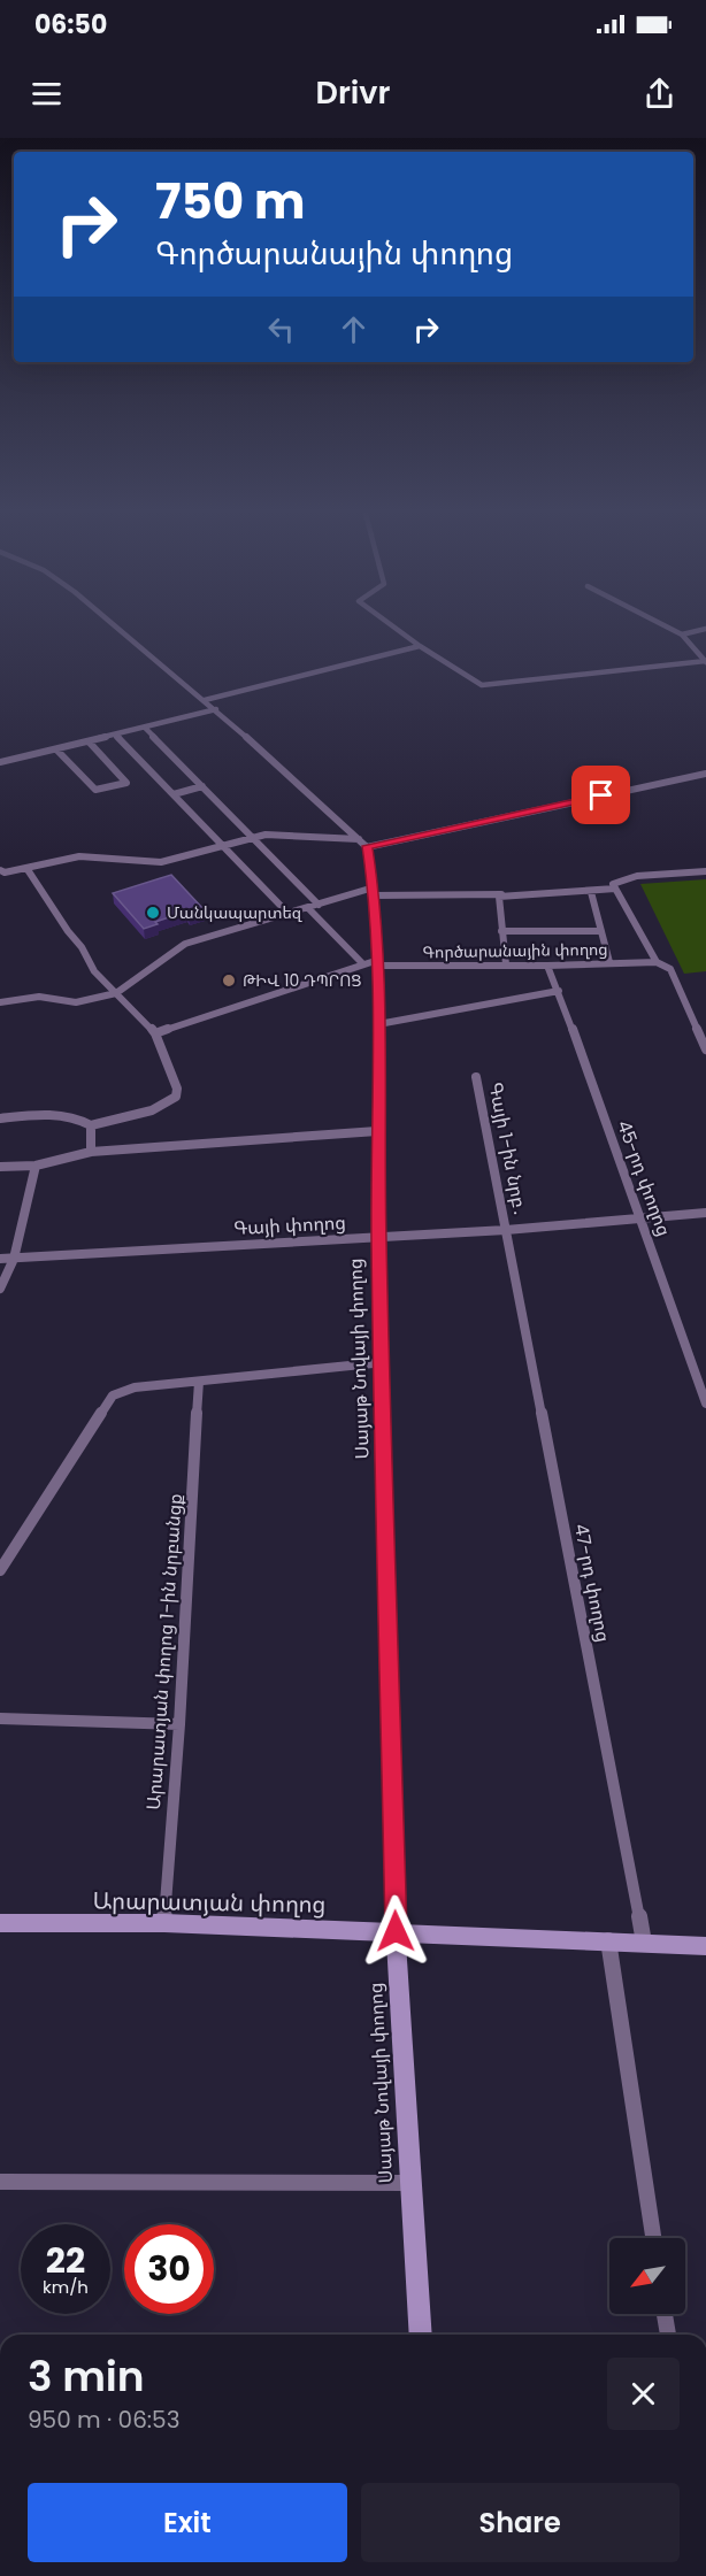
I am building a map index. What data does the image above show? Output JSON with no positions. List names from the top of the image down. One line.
{"streets":{"main road":["Սայաթ Նովայի փողոց","Արարատյան փողոց"],"street":["Գործարանային փողոց","Գայի 1-ին նրբ․","45-րդ փողոց","Գայի փողոց","47-րդ փողոց","Արարատյան փողոց 1-ին նրբանցք"]},"crossings":[["Գործարանային փողոց","45-րդ փողոց"],["Գործարանային փողոց","Սայաթ Նովայի փողոց"],["Գայի 1-ին նրբ․","Գայի փողոց"],["Գայի 1-ին նրբ․","47-րդ փողոց"],["45-րդ փողոց","Գայի փողոց"],["Գայի փողոց","Սայաթ Նովայի փողոց"],["Գայի փողոց","47-րդ փողոց"],["Սայաթ Նովայի փողոց","Արարատյան փողոց"],["47-րդ փողոց","Արարատյան փողոց"],["Արարատյան փողոց 1-ին նրբանցք","Արարատյան փողոց"]],"places":["Մանկապարտեզ","ԹԻՎ 10 ԴՊՐՈՑ"],"north":"bottom left","page":{"status":"06:50","header":"Drivr","turn":["750 m","Գործարանային փողոց"],"speed":"22 km/h","limit":"30","heading":["3 min","950 m · 06:53"],"buttons":["Exit","Share"]}}
